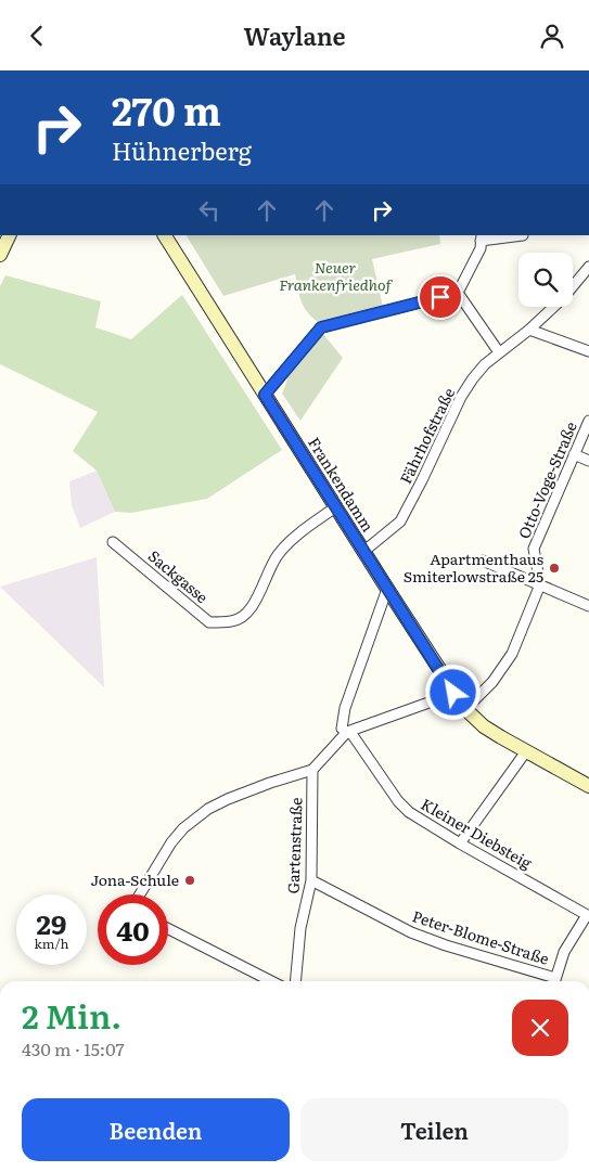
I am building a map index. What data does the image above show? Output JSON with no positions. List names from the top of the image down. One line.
{"streets":{"street":["Fährhofstraße","Otto-Voge-Straße","Frankendamm","Sackgasse","Kleiner Diebsteig","Gartenstraße","Peter-Blome-Straße"]},"crossings":[["Fährhofstraße","Frankendamm"],["Frankendamm","Sackgasse"],["Gartenstraße","Peter-Blome-Straße"]],"parks":["Neuer Frankenfriedhof"],"places":["Apartmenthaus Smiterlowstraße 25","Jona-Schule"],"page":{"header":"Waylane","turn":["270 m","Hühnerberg"],"speed":"29 km/h","limit":"40","heading":["2 Min.","430 m · 15:07"],"buttons":["Beenden","Teilen"]}}
